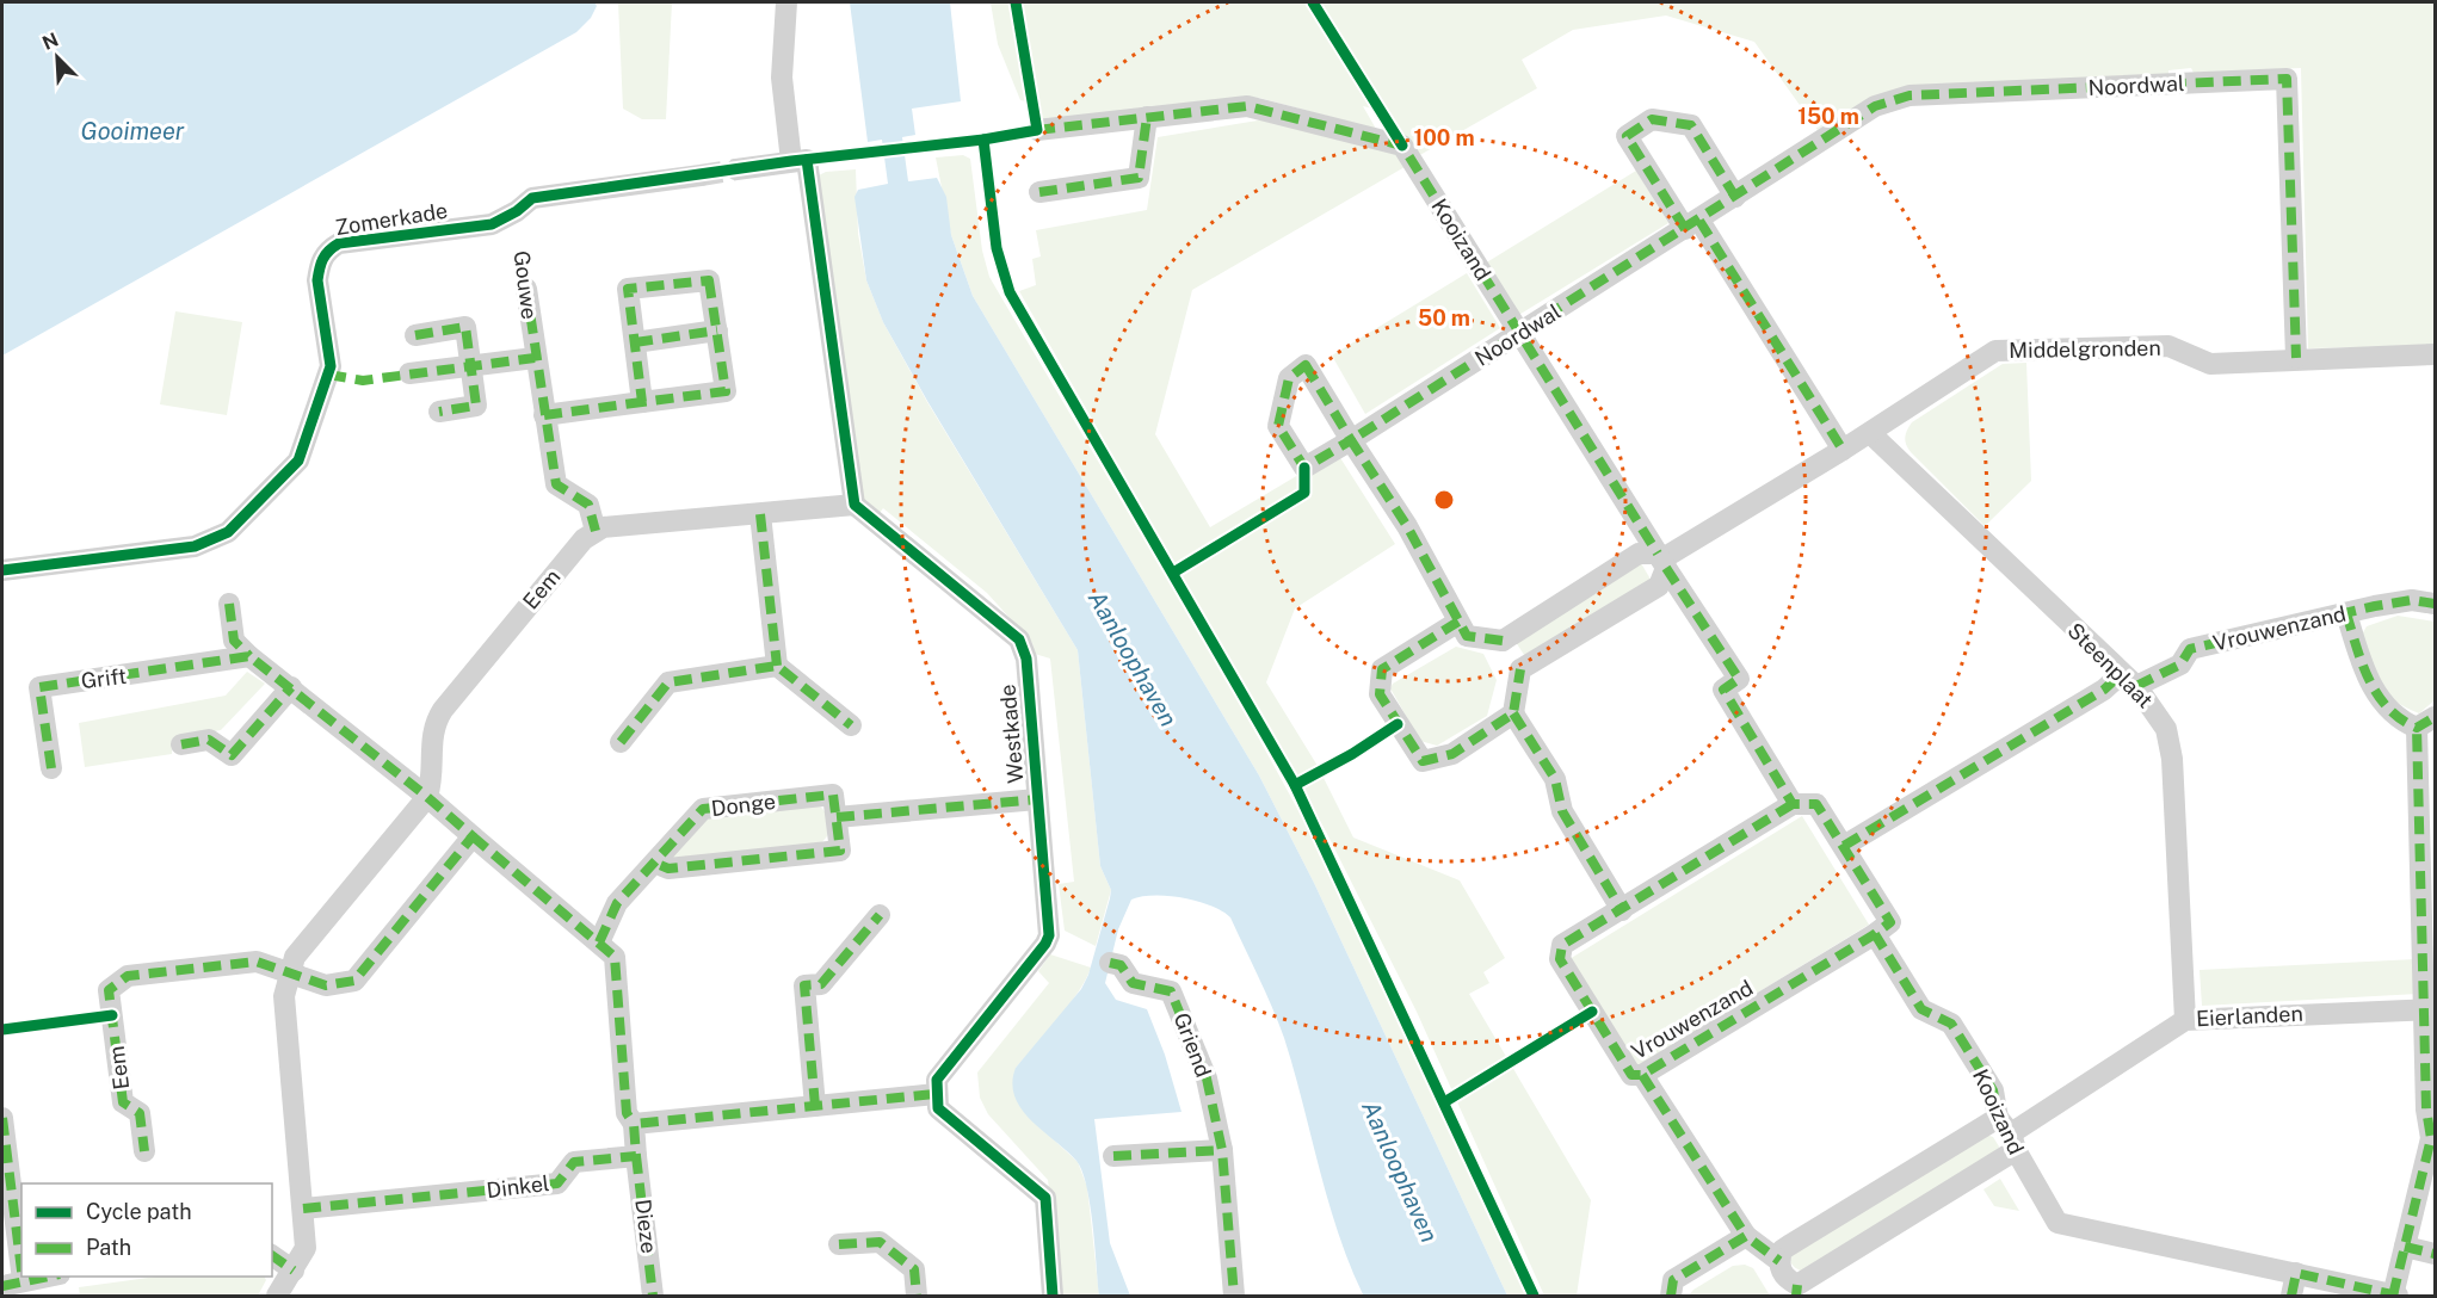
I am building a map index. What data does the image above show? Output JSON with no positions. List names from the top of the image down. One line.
{"streets":{"street":["Noordwal","Zomerkade","Kooizand","Gouwe","Middelgronden","Eem","Vrouwenzand","Steenplaat","Grift","Westkade","Donge","Eierlanden","Griend","Dinkel","Dieze"]},"crossings":[["Noordwal","Kooizand"],["Noordwal","Middelgronden"],["Kooizand","Middelgronden"],["Kooizand","Vrouwenzand"],["Kooizand","Eierlanden"],["Gouwe","Eem"],["Middelgronden","Steenplaat"],["Vrouwenzand","Steenplaat"],["Vrouwenzand","Eierlanden"],["Steenplaat","Eierlanden"],["Dinkel","Dieze"]],"water":["Gooimeer","Aanloophaven"],"legend":["Cycle path","Path"],"north":"top left","rings":["150 m","100 m","50 m"]}
